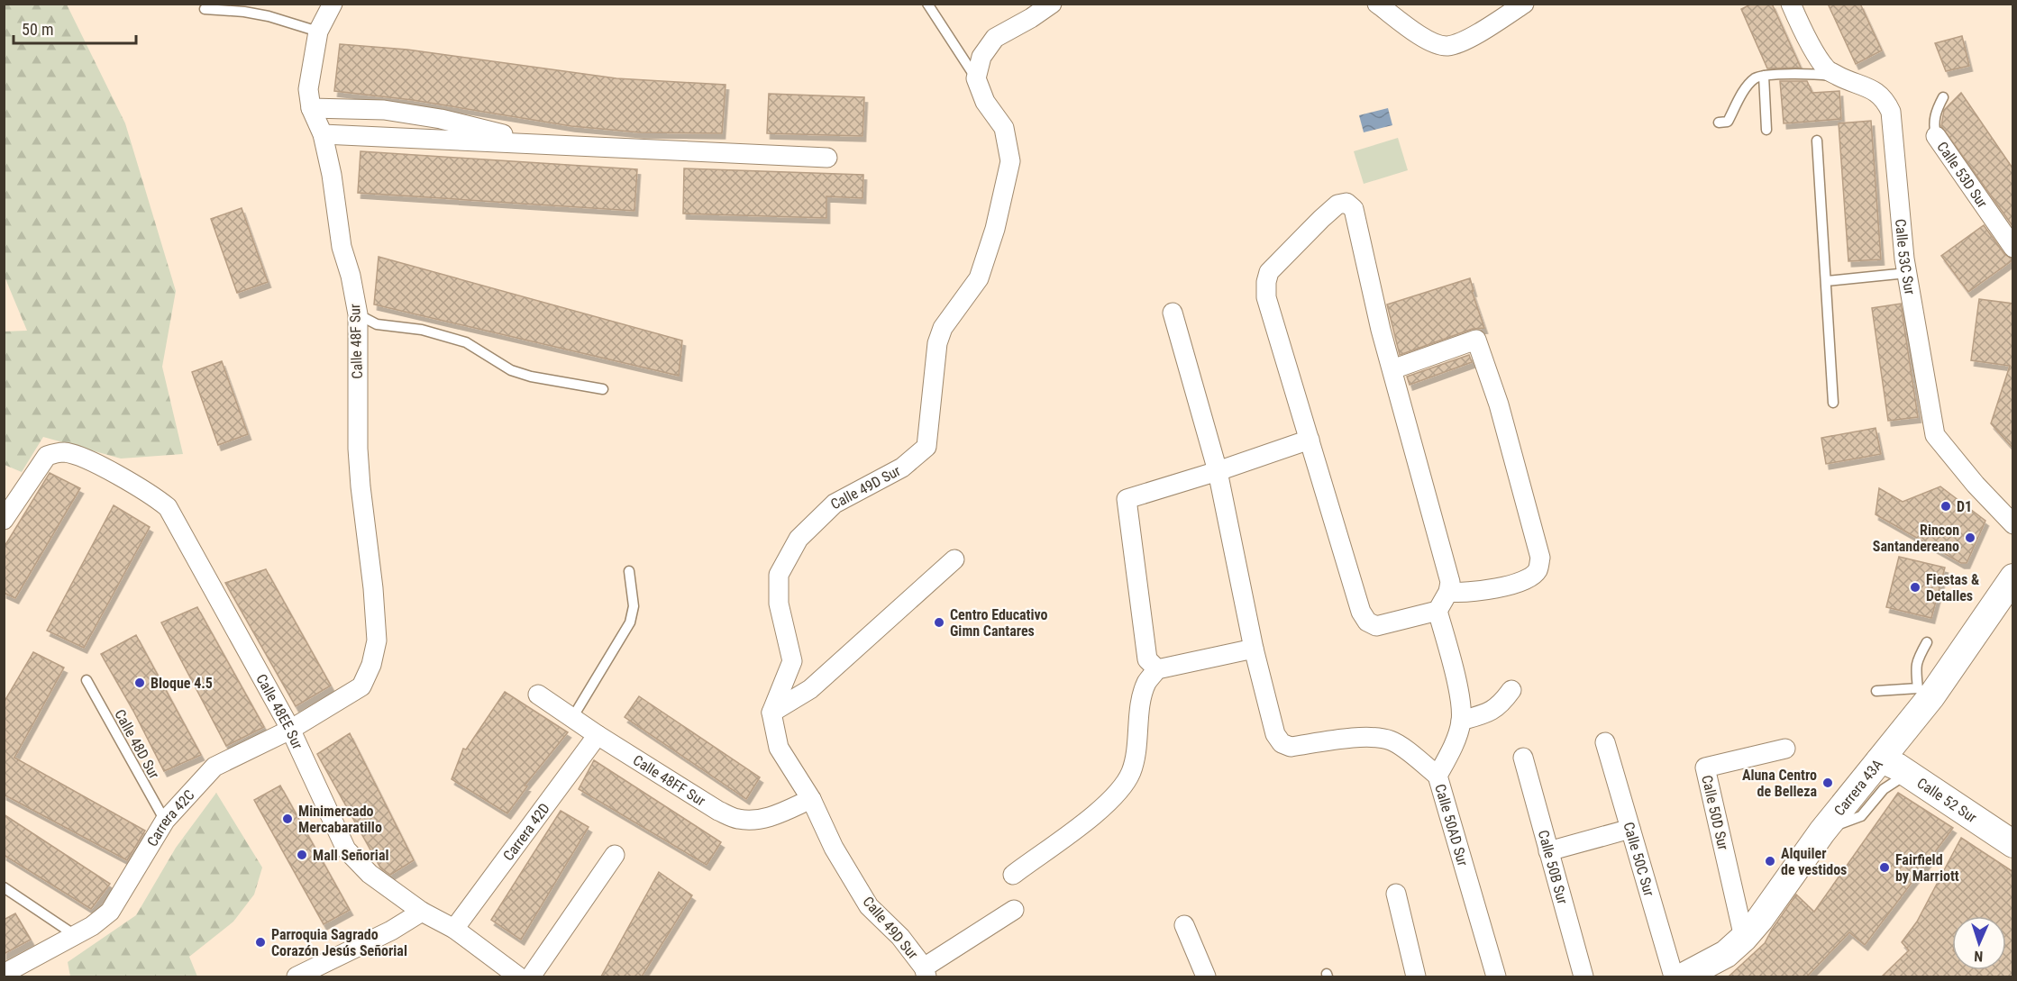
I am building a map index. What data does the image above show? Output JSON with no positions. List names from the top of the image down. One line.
{"streets":{"main road":["Carrera 43A","Calle 52 Sur"],"street":["Calle 53D Sur","Calle 53C Sur","Calle 48F Sur","Calle 49D Sur","Calle 48EE Sur","Calle 48FF Sur","Calle 50D Sur","Carrera 42C","Calle 50AD Sur","Carrera 42D","Calle 50C Sur","Calle 50B Sur"],"lane":["Calle 48D Sur"]},"crossings":[["Calle 48F Sur","Carrera 42C"],["Calle 49D Sur","Calle 48FF Sur"],["Calle 48EE Sur","Carrera 42C"],["Calle 48EE Sur","Carrera 42D"],["Calle 48D Sur","Carrera 42C"],["Calle 48FF Sur","Carrera 42D"],["Carrera 43A","Calle 52 Sur"],["Carrera 43A","Calle 50D Sur"]],"places":["D1","Rincon Santandereano","Fiestas & Detalles","Centro Educativo Gimn Cantares","Bloque 4.5","Aluna Centro de Belleza","Minimercado Mercabaratillo","Mall Señorial","Alquiler de vestidos","Fairfield by Marriott","Parroquia Sagrado Corazón Jesús Señorial"],"scale_bar":"50 m","north":"bottom"}
